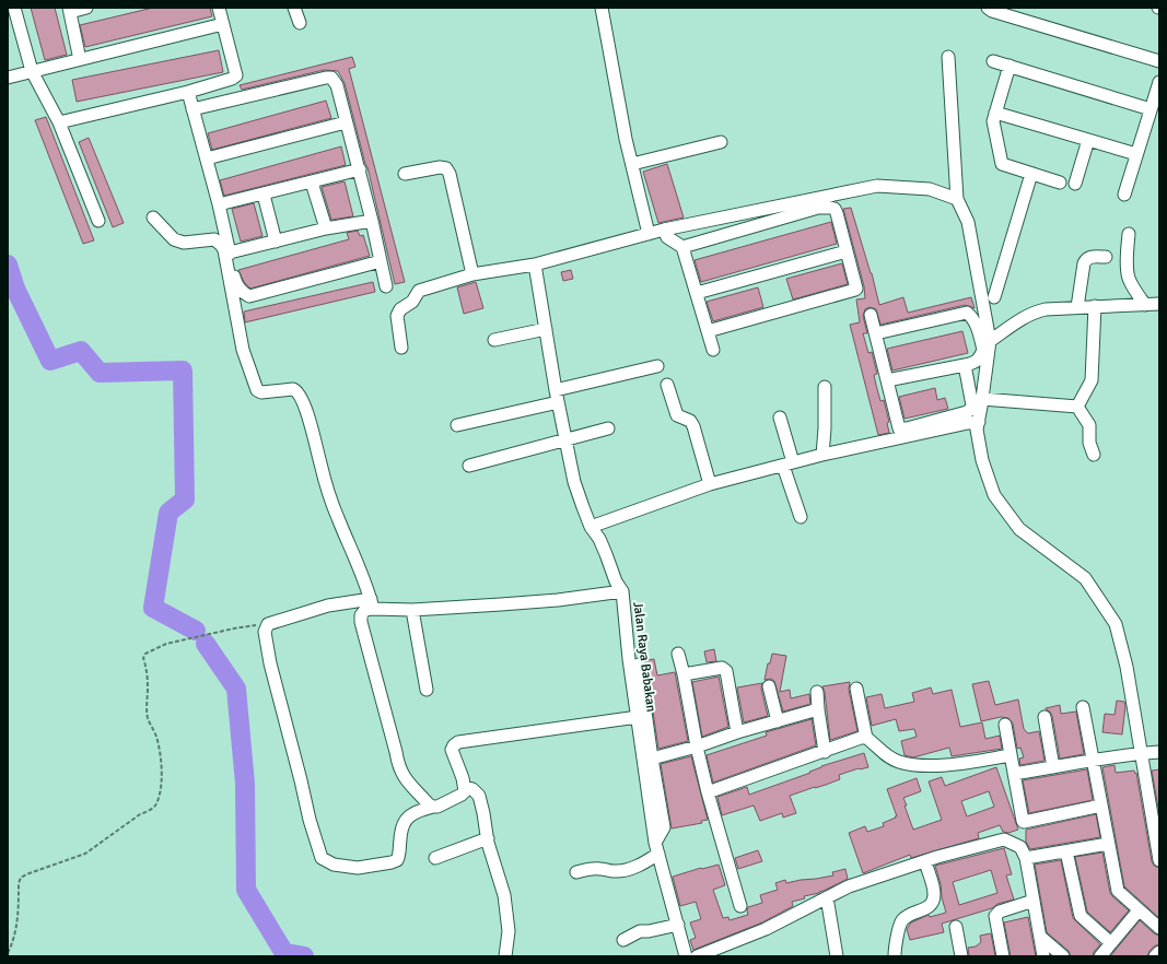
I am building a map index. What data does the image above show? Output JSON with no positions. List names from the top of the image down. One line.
{"streets":{"street":["Jalan Raya Babakan"]}}
